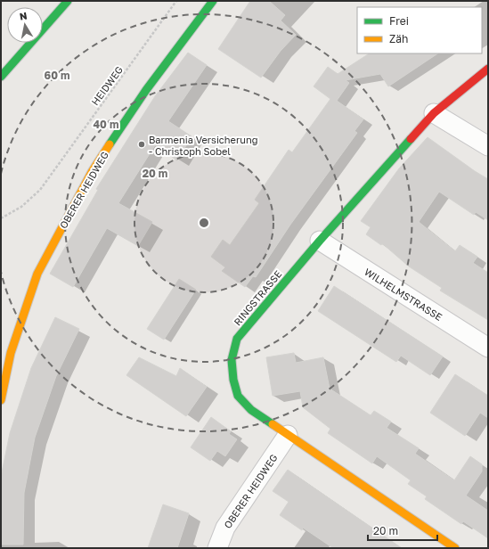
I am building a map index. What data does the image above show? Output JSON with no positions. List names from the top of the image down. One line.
{"streets":{"street":["OBERER HEIDWEG","WILHELMSTRASSE","RINGSTRASSE"],"path":["HEIDWEG"]},"crossings":[["OBERER HEIDWEG","RINGSTRASSE"],["WILHELMSTRASSE","RINGSTRASSE"]],"places":["Barmenia Versicherung - Christoph Sobel"],"legend":["Frei","Zäh"],"scale_bar":"20 m","north":"top","rings":["60 m","40 m","20 m"]}
